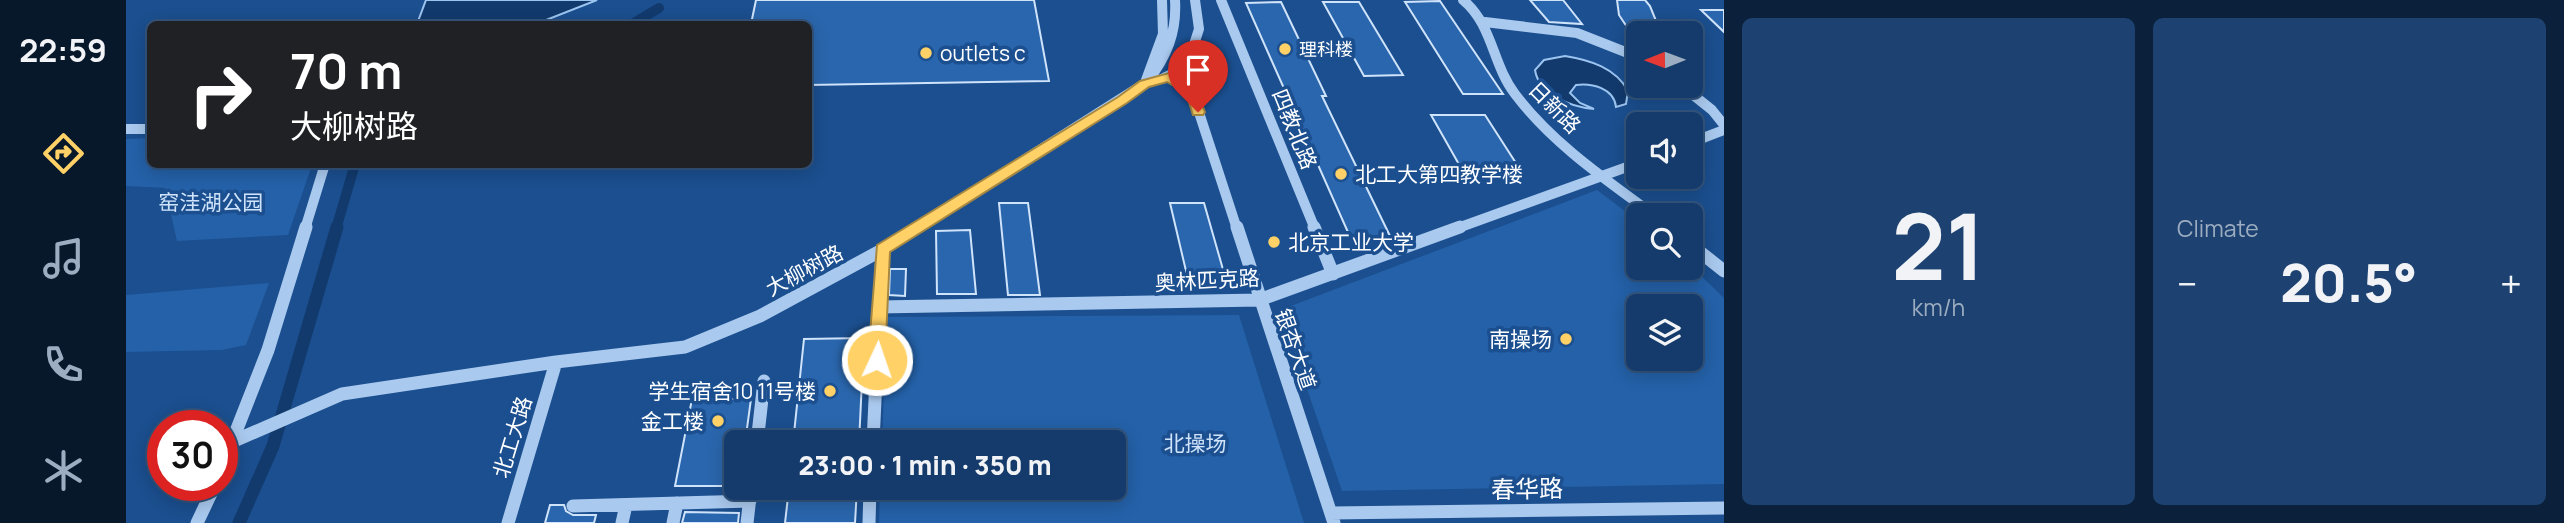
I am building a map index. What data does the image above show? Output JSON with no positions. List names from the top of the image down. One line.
{"streets":{"street":["日新路","四教北路","大柳树路","奥林匹克路","银杏大道","北工大路","春华路"]},"crossings":[["日新路","奥林匹克路"],["四教北路","奥林匹克路"],["大柳树路","北工大路"],["奥林匹克路","银杏大道"],["银杏大道","春华路"]],"parks":["窑洼湖公园","北操场"],"places":["理科楼","outlets c","北工大第四教学楼","北京工业大学","南操场","学生宿舍10 11号楼","金工楼"],"north":"left","page":{"tabs":"22:59","tile":[["21","km/h"],"Climate"],"turn":["70 m","大柳树路"],"heat":["−","20.5°","+"],"limit":"30","trip":"23:00 · 1 min · 350 m"}}
